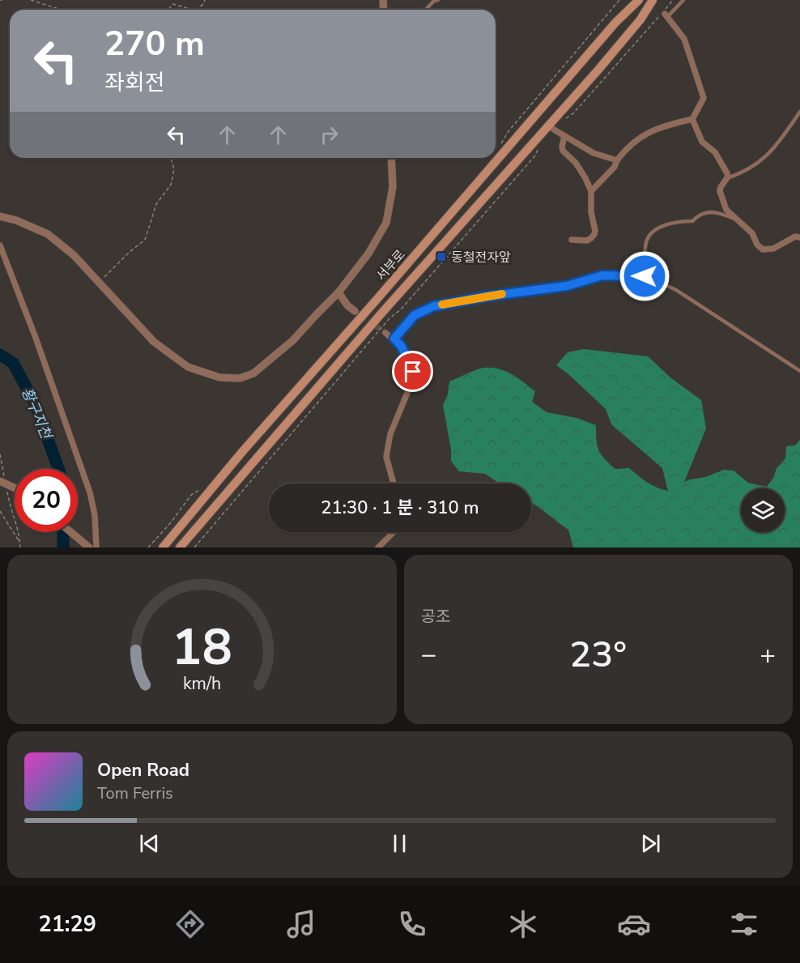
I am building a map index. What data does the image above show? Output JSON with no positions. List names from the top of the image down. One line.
{"streets":{"main road":["서부로"]},"water":["황구지천"],"places":{"transit":["동철전자앞"]},"page":{"turn":["270 m","좌회전"],"limit":"20","trip":"21:30 · 1 분 · 310 m","tile":"공조","heat":["−","23°","+"],"song":["Open Road","Tom Ferris"],"tabs":"21:29","gauge":["18","km/h"]}}
